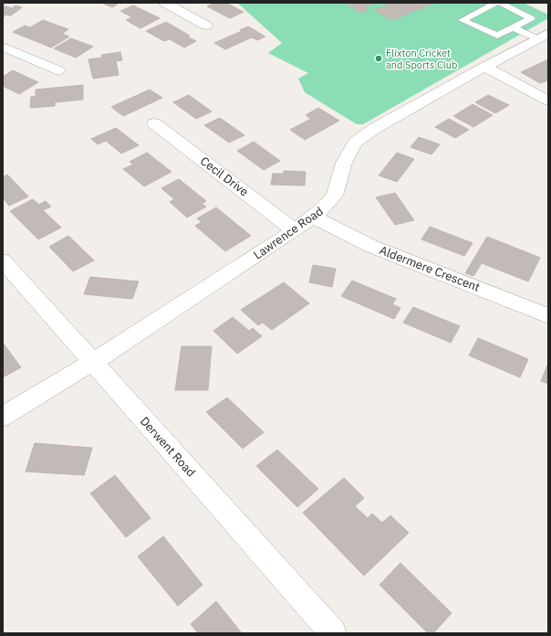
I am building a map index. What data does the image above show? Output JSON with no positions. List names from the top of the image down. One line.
{"streets":{"street":["Cecil Drive","Lawrence Road","Aldermere Crescent","Derwent Road"]},"crossings":[["Cecil Drive","Lawrence Road"],["Lawrence Road","Aldermere Crescent"],["Lawrence Road","Derwent Road"]],"places":["Flixton Cricket and Sports Club"]}
